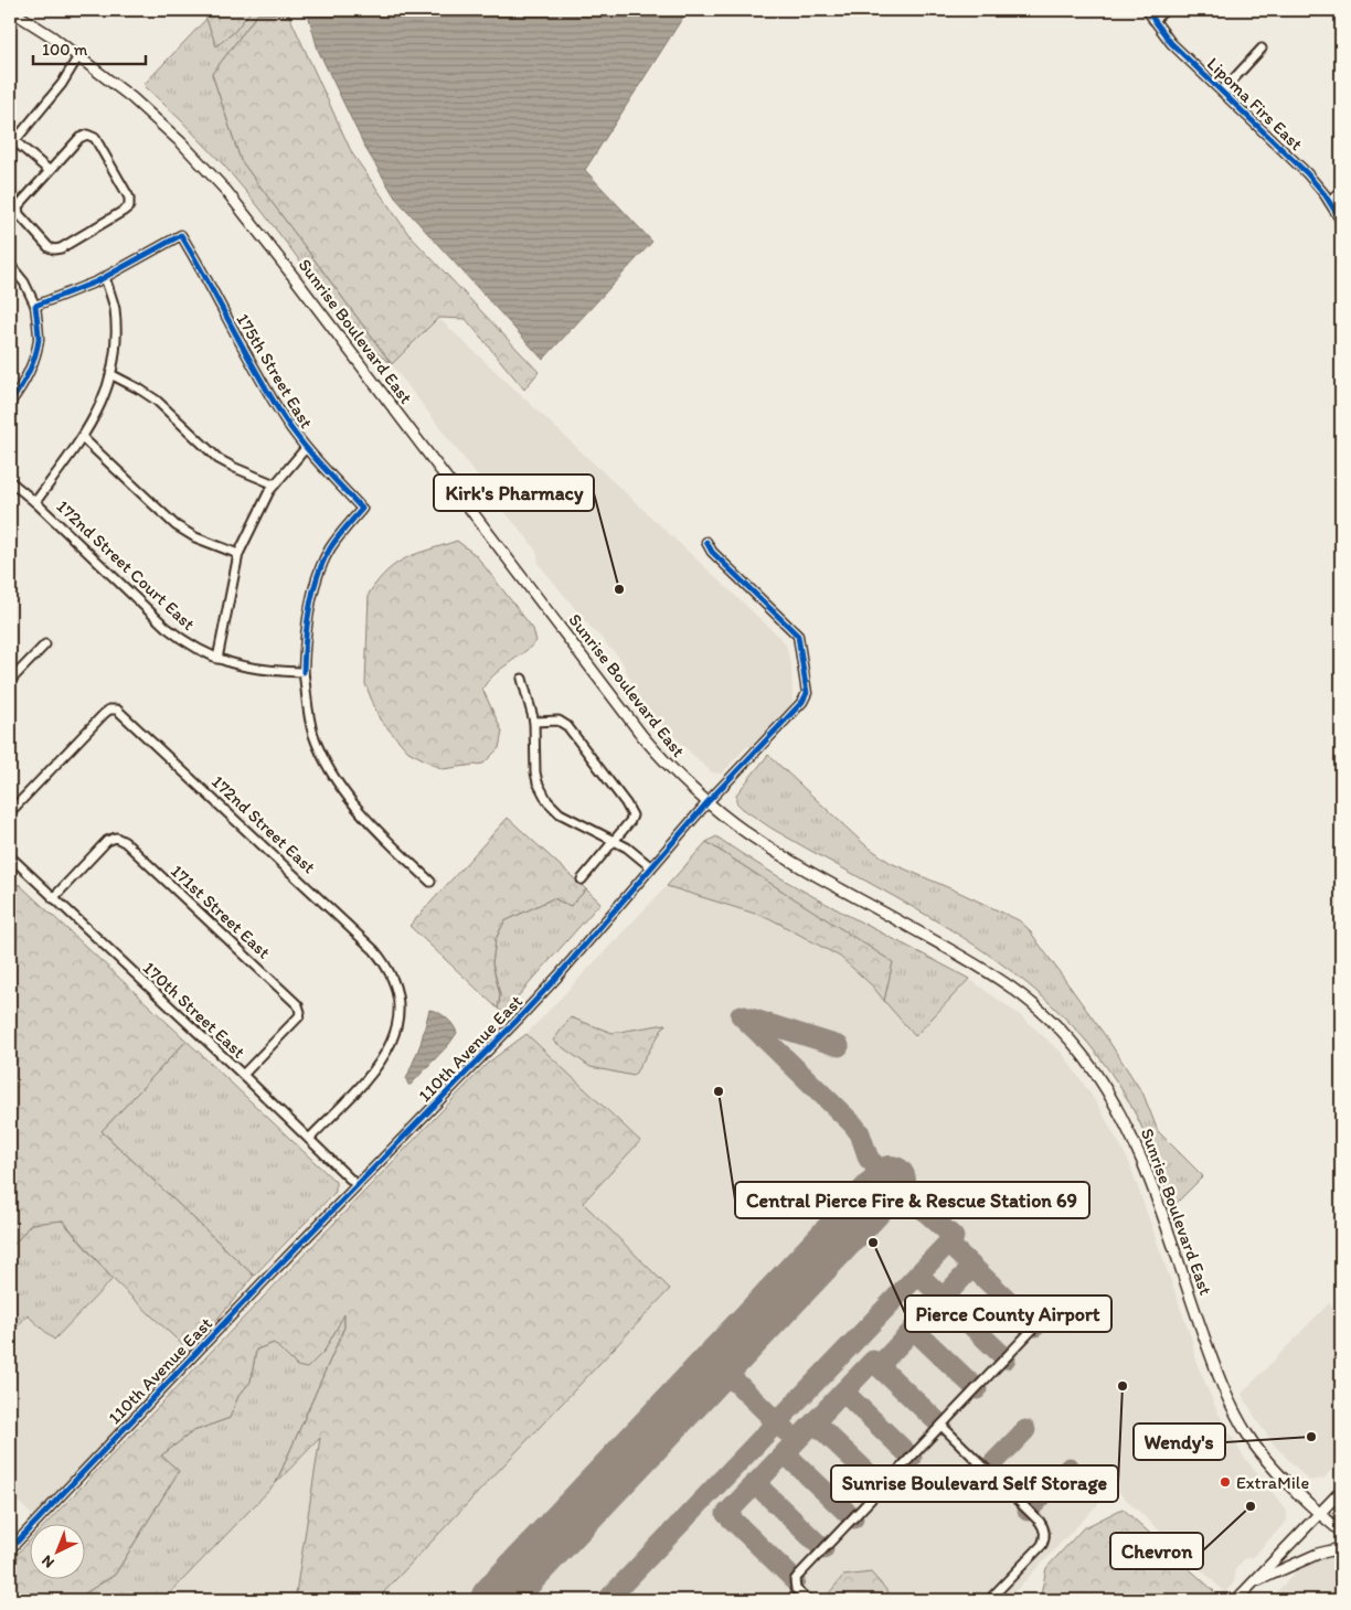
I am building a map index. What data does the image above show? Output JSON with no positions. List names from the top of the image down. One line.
{"streets":{"main road":["Sunrise Boulevard East"],"street":["Lipoma Firs East","175th Street East","172nd Street Court East","172nd Street East","171st Street East","170th Street East","110th Avenue East"]},"crossings":[["Sunrise Boulevard East","110th Avenue East"],["175th Street East","172nd Street Court East"],["172nd Street East","170th Street East"],["171st Street East","170th Street East"],["170th Street East","110th Avenue East"]],"places":["Kirk's Pharmacy","Central Pierce Fire & Rescue Station 69","Pierce County Airport","Sunrise Boulevard Self Storage","Wendy's","ExtraMile","Chevron"],"scale_bar":"100 m","north":"bottom left"}
